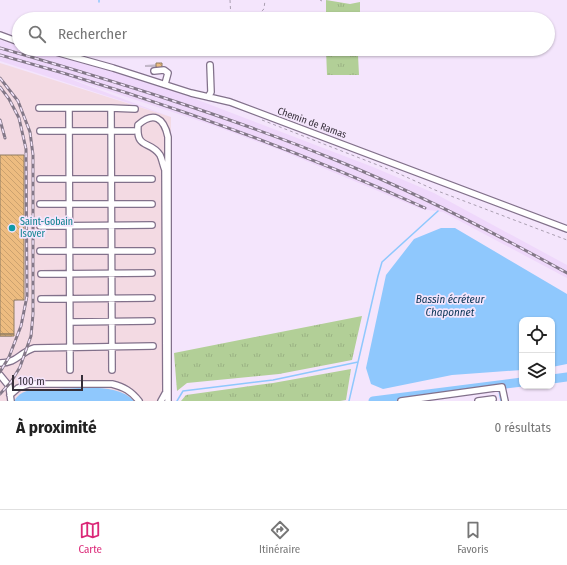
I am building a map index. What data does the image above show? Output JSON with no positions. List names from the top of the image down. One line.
{"streets":{"street":["Chemin de Ramas"]},"water":["Bassin écréteur Chaponnet"],"places":["Saint-Gobain Isover"],"scale_bar":"100 m","page":{"search":"Rechercher","scale":"100 m","heading":["À proximité","0 résultats"],"nav":["Carte","Itinéraire","Favoris"]}}
